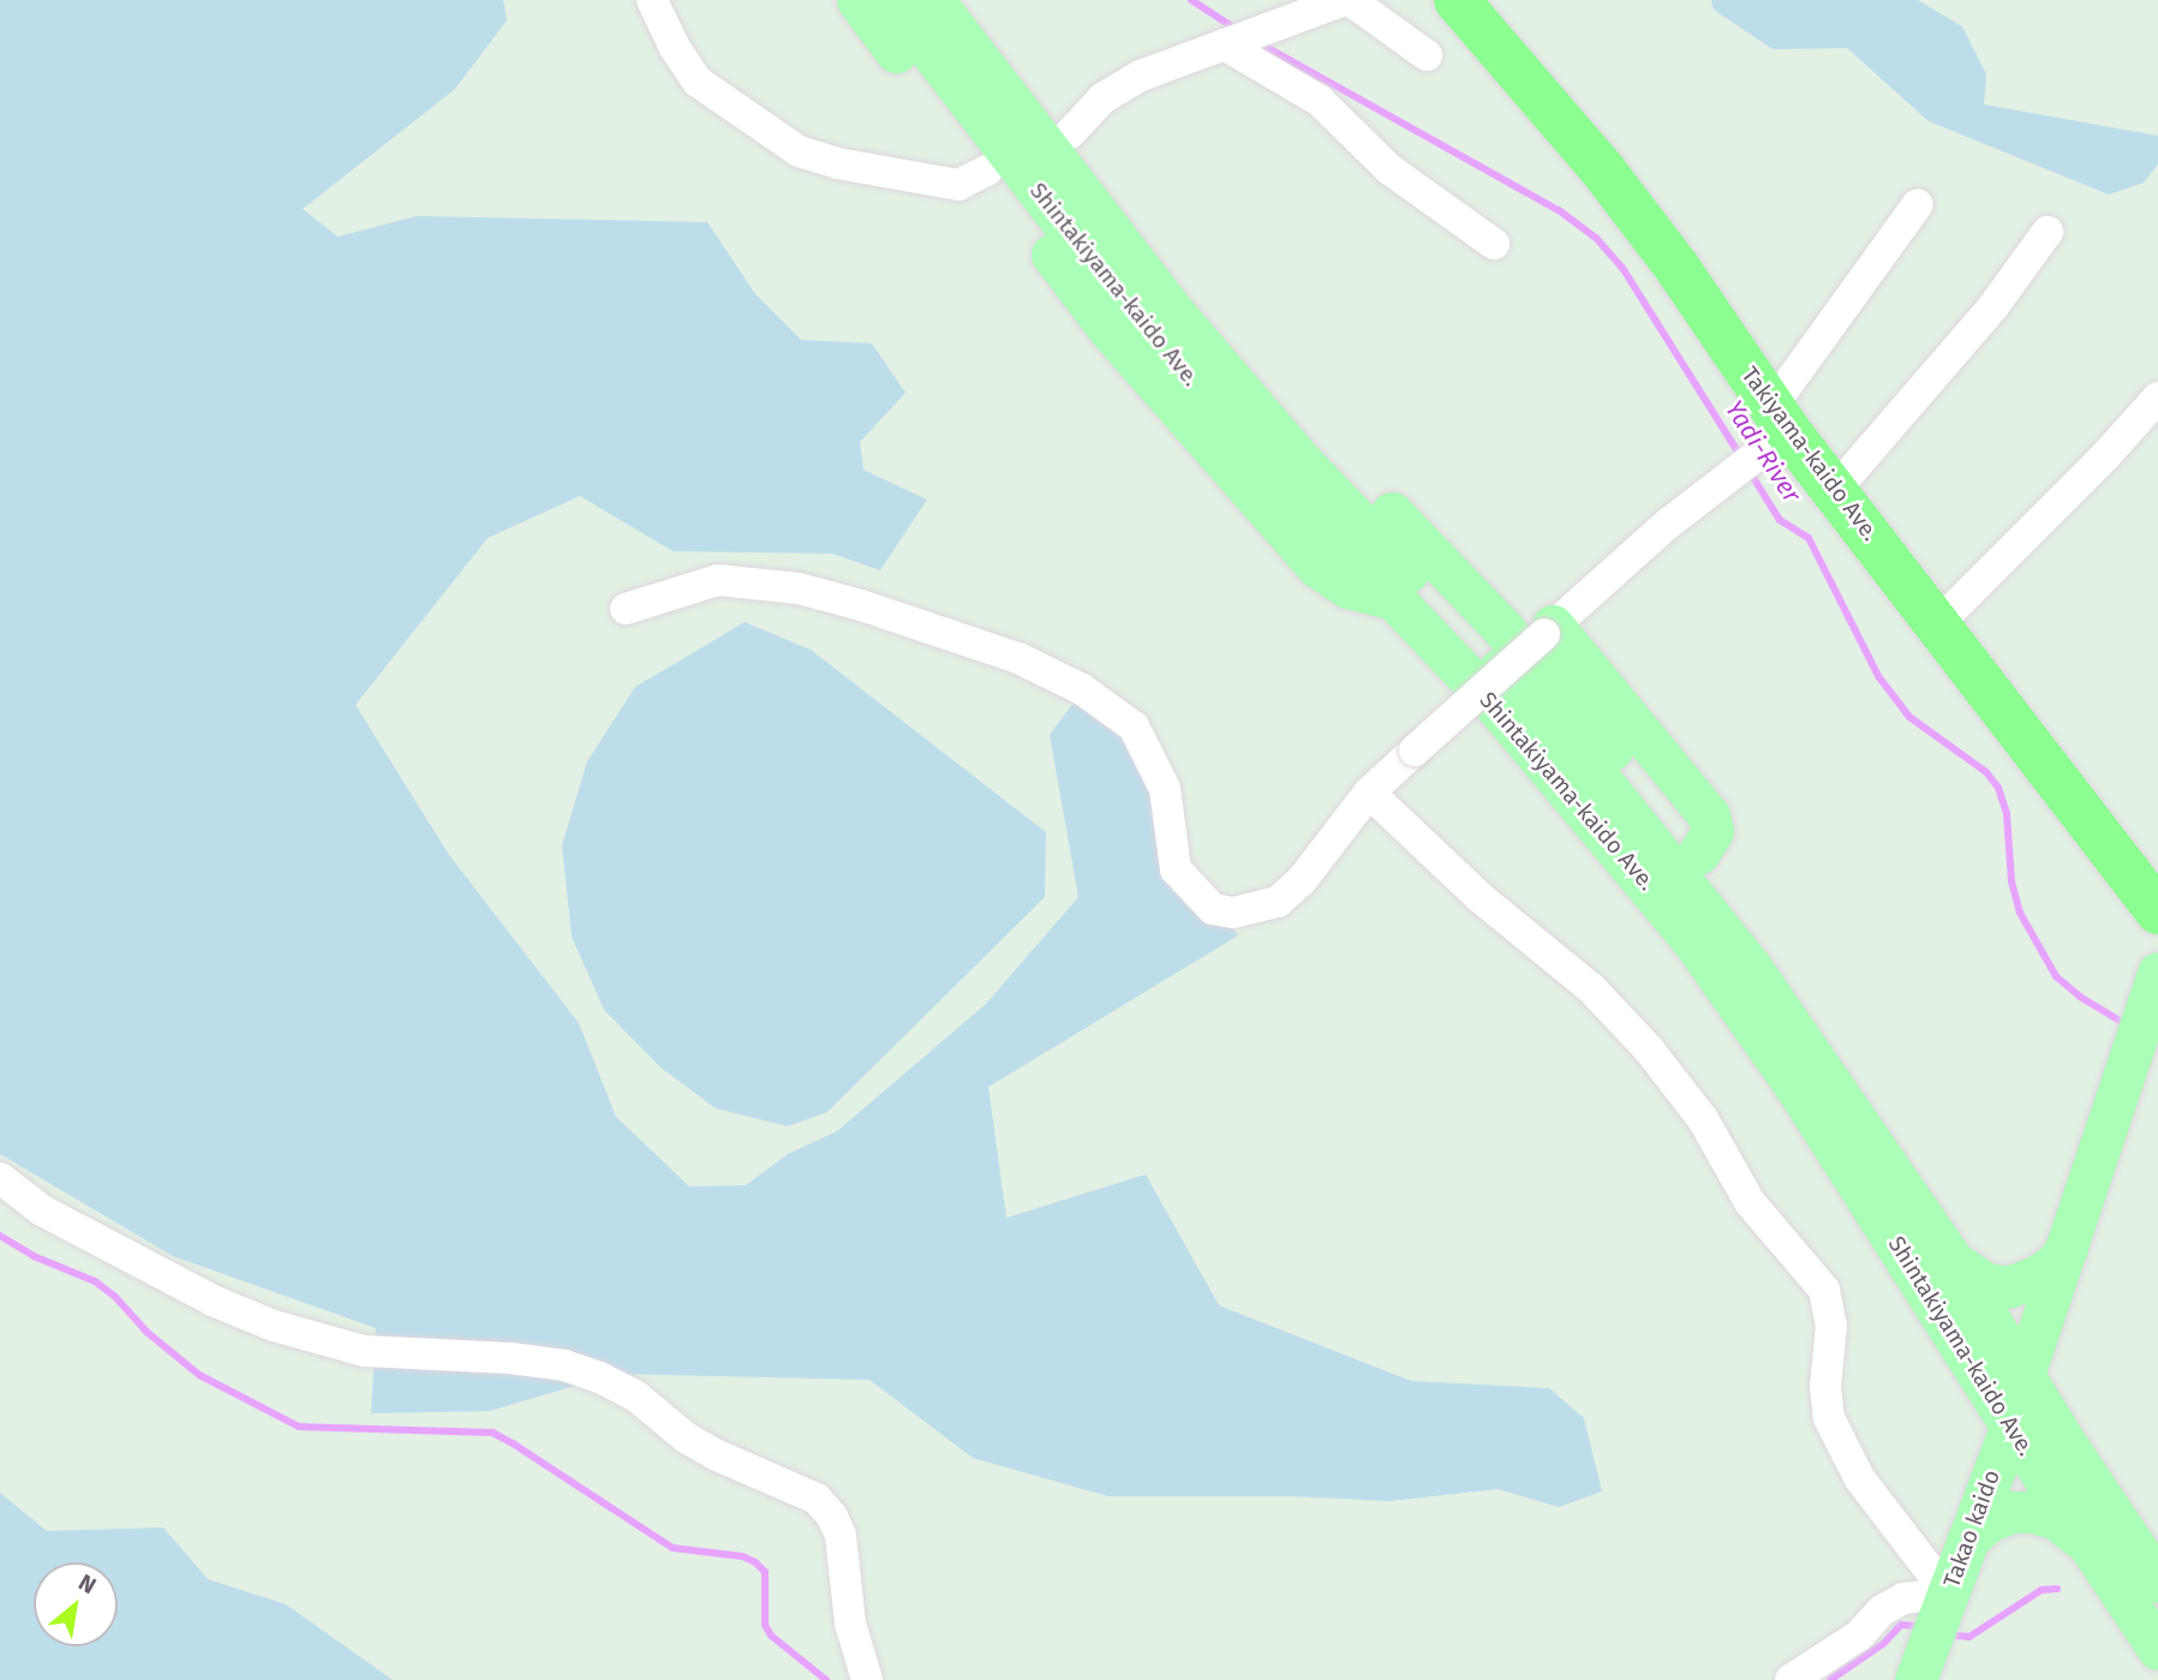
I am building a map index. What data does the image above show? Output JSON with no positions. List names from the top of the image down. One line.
{"streets":{"highway":["Takiyama-kaido Ave."],"main road":["Shintakiyama-kaido Ave.","Takao kaido"]},"crossings":[["Shintakiyama-kaido Ave.","Takao kaido"]],"water":["Yadi-River"],"north":"top right"}
